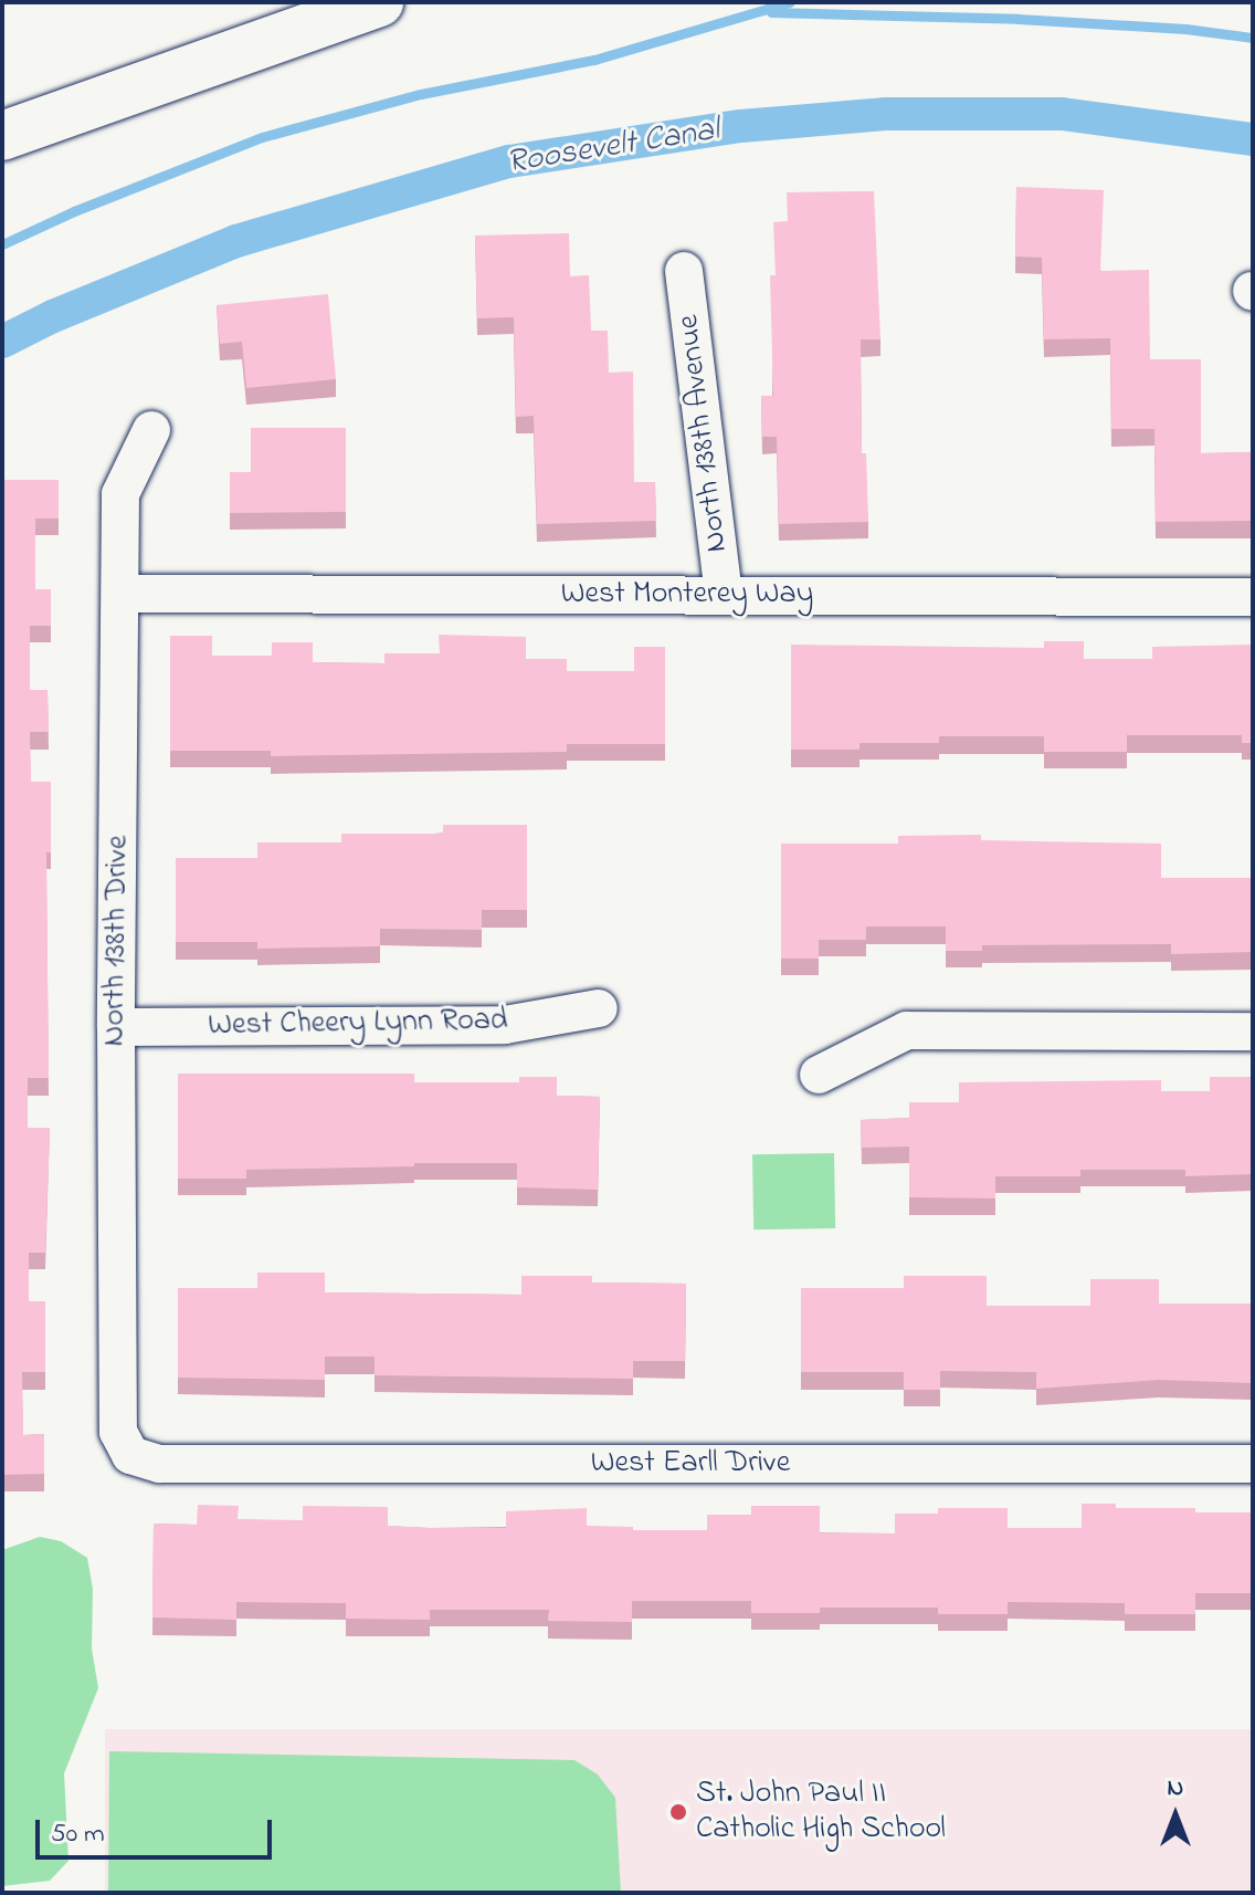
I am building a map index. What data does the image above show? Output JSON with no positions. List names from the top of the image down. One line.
{"streets":{"street":["North 138th Avenue","West Monterey Way","North 138th Drive","West Cheery Lynn Road","West Earll Drive"]},"crossings":[["North 138th Avenue","West Monterey Way"],["West Monterey Way","North 138th Drive"],["North 138th Drive","West Cheery Lynn Road"],["North 138th Drive","West Earll Drive"]],"water":["Roosevelt Canal"],"places":["St. John Paul II Catholic High School"],"scale_bar":"50 m","north":"top"}
